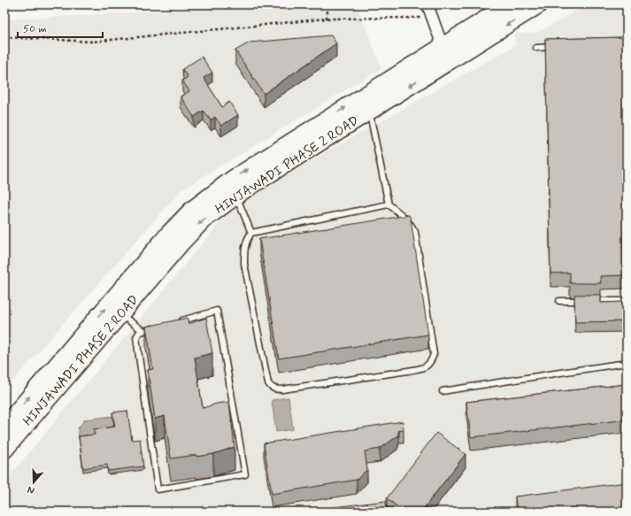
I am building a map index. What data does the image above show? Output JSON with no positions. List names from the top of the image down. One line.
{"streets":{"main road":["HINJAWADI PHASE 2 ROAD"]},"scale_bar":"50 m","north":"bottom"}
